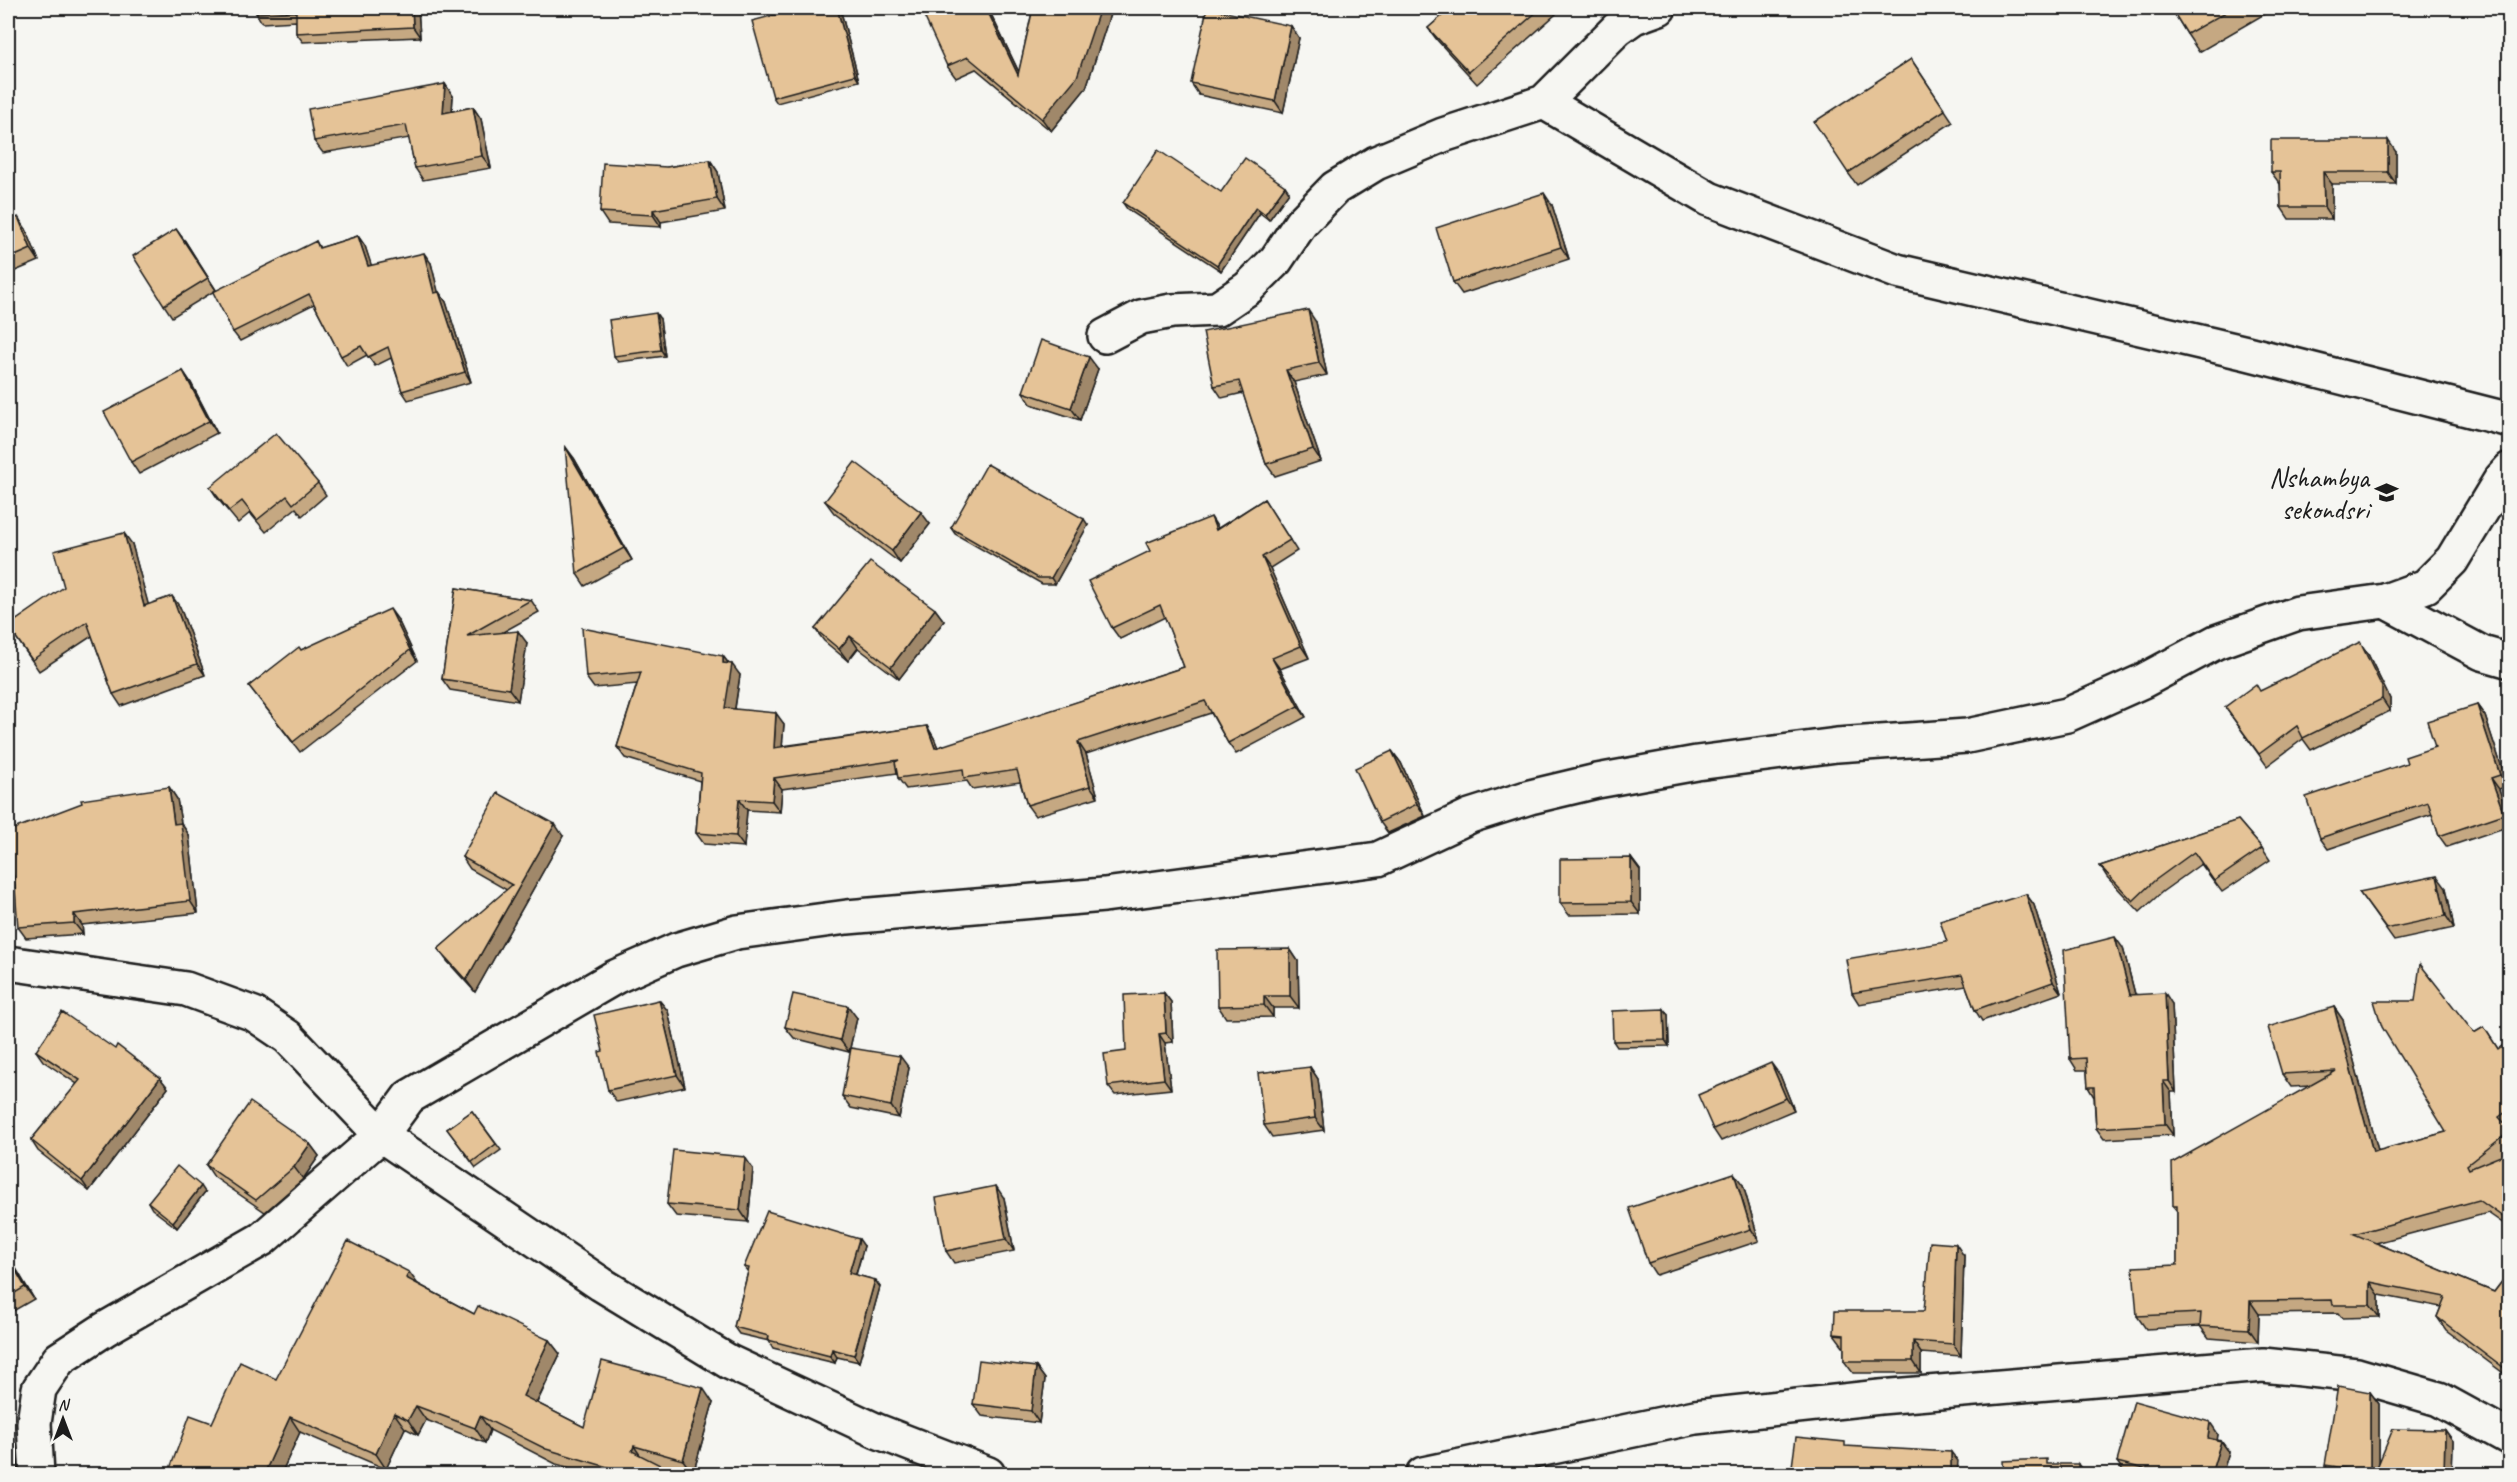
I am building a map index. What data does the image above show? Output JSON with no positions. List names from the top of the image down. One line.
{"places":{"school or university":["Nshambya sekondsri"]},"north":"top"}
